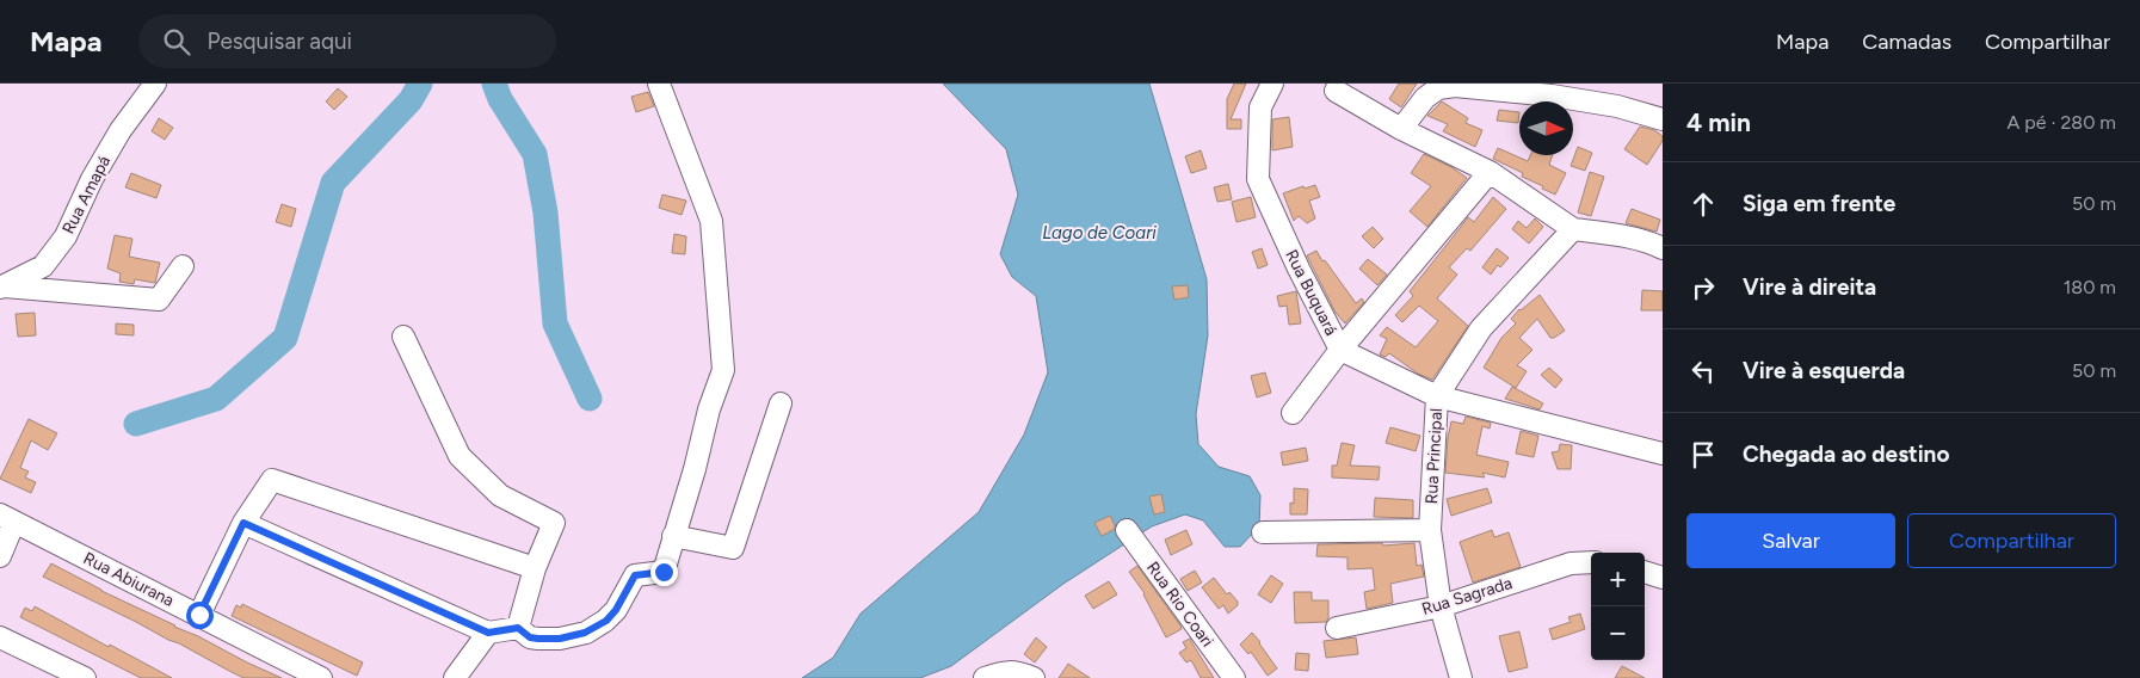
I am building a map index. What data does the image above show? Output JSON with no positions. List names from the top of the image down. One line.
{"streets":{"street":["Rua Amapá","Rua Buquará","Rua Principal","Rua Abiurana","Rua Sagrada","Rua Rio Coari"]},"crossings":[["Rua Buquará","Rua Principal"],["Rua Principal","Rua Sagrada"]],"water":["Lago de Coari"],"north":"right","page":{"header":"Mapa","search":"Pesquisar aqui","nav":["Mapa","Camadas","Compartilhar"],"heading":["4 min","A pé · 280 m"],"list":[["Siga em frente","50 m"],["Vire à direita","180 m"],["Vire à esquerda","50 m"],"Chegada ao destino"],"buttons":["Salvar","Compartilhar"],"map_buttons":["+","−"]}}
